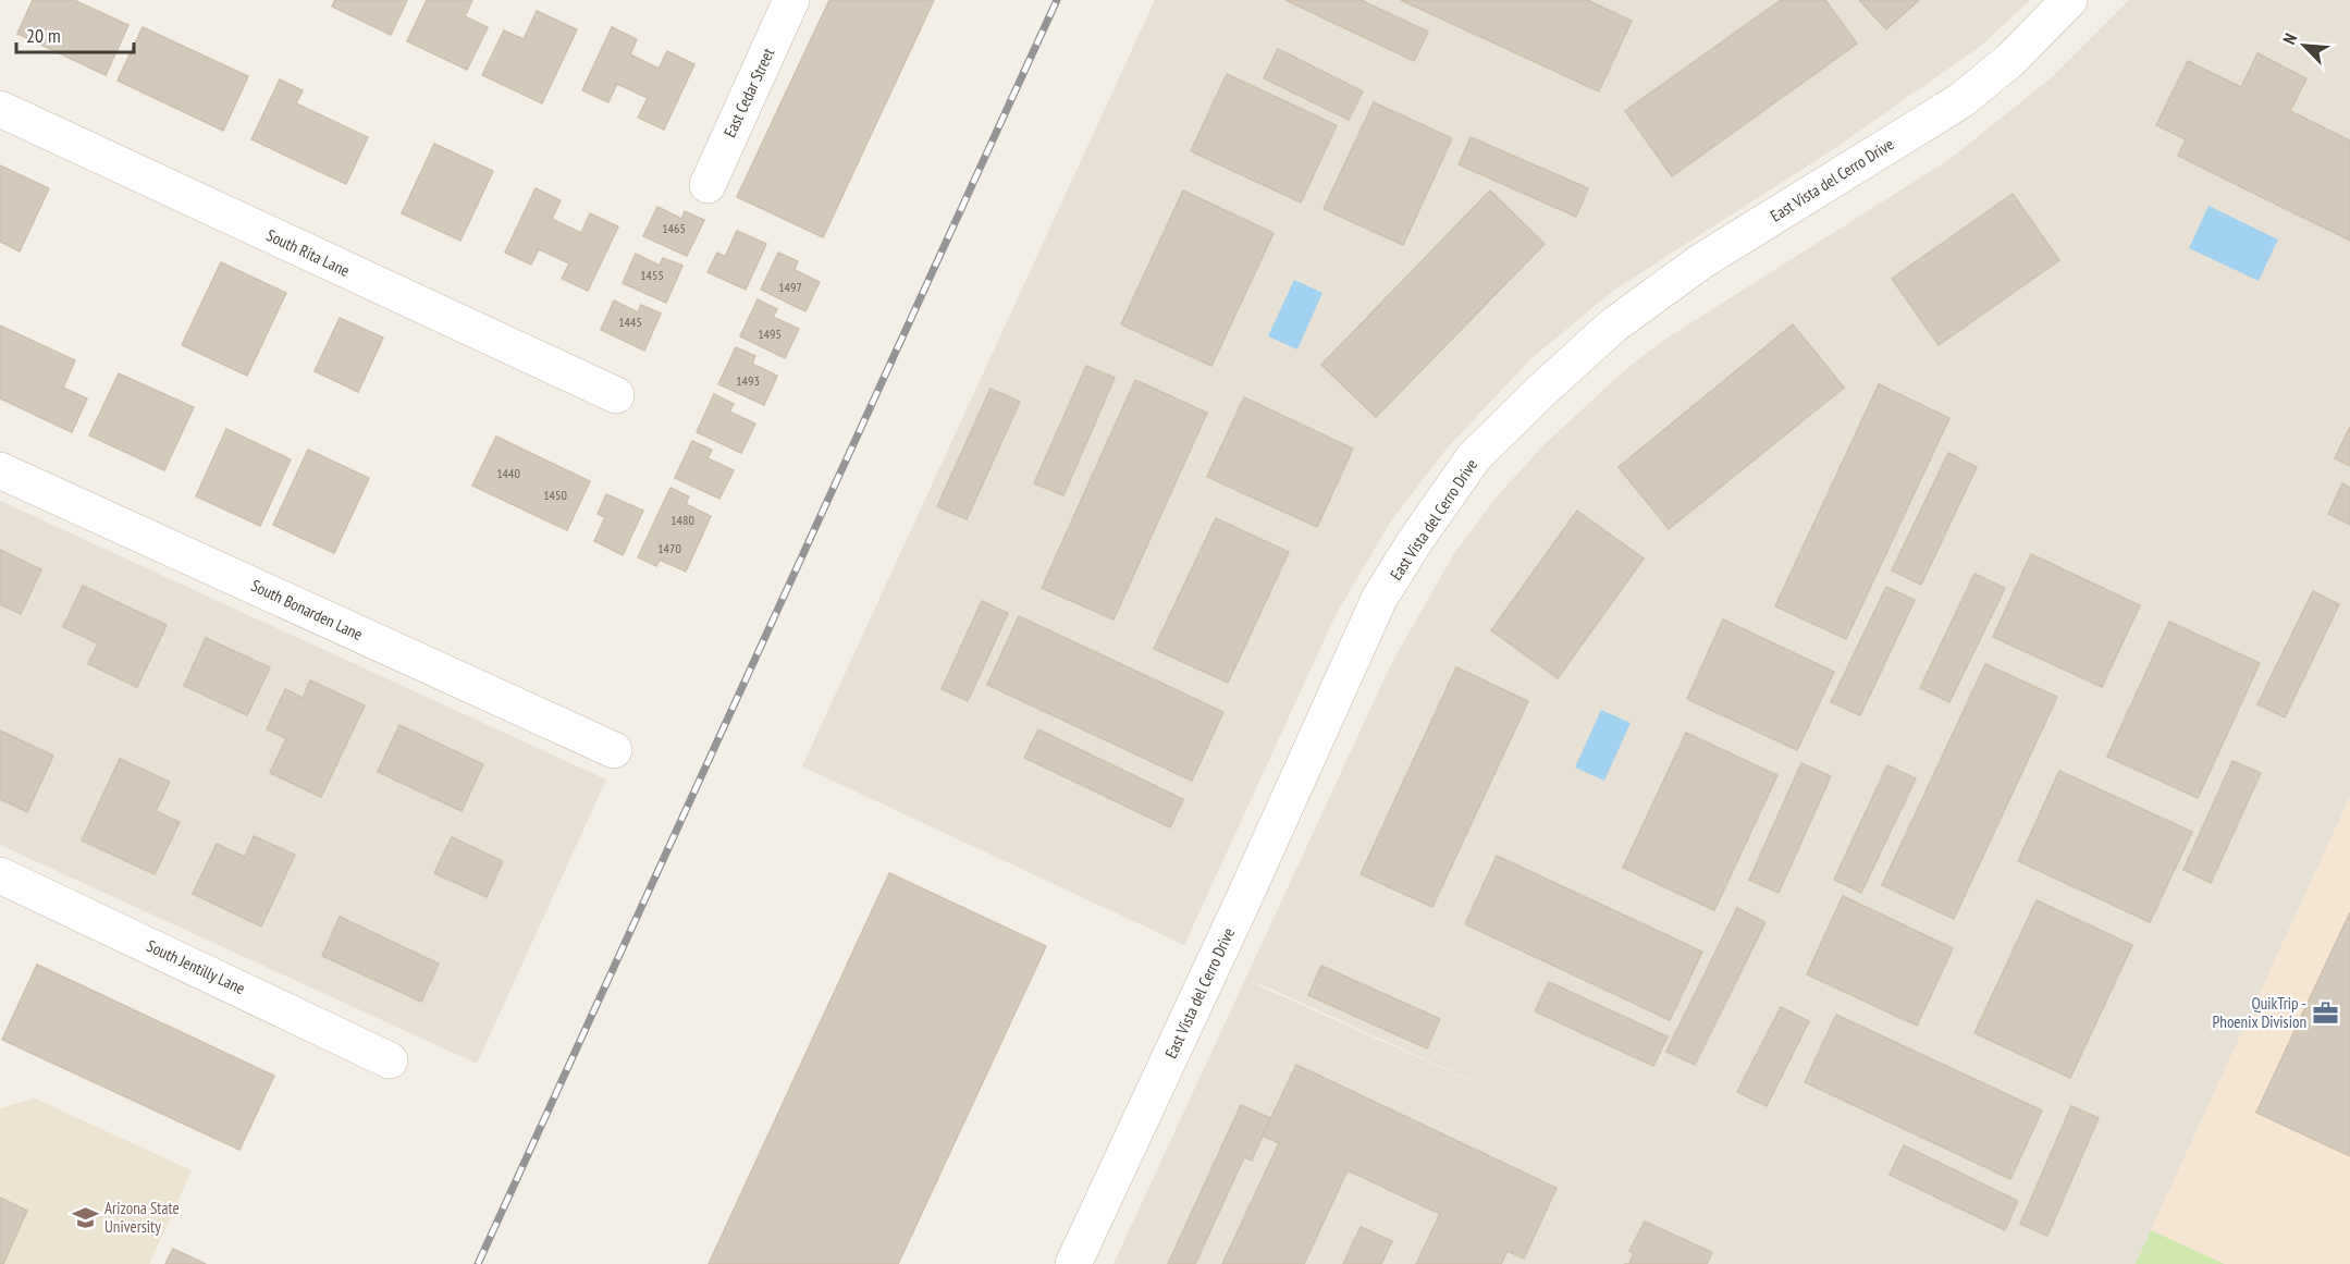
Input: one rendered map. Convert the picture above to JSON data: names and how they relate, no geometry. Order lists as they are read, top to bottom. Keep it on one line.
{"streets":{"street":["East Cedar Street","East Vista del Cerro Drive","South Rita Lane","South Bonarden Lane","South Jentilly Lane"]},"places":{"office":["QuikTrip - Phoenix Division"],"school or university":["Arizona State University"]},"house_numbers":["1465","1455","1497","1445","1495","1493","1440","1450","1480","1470"],"scale_bar":"20 m","north":"top left"}
